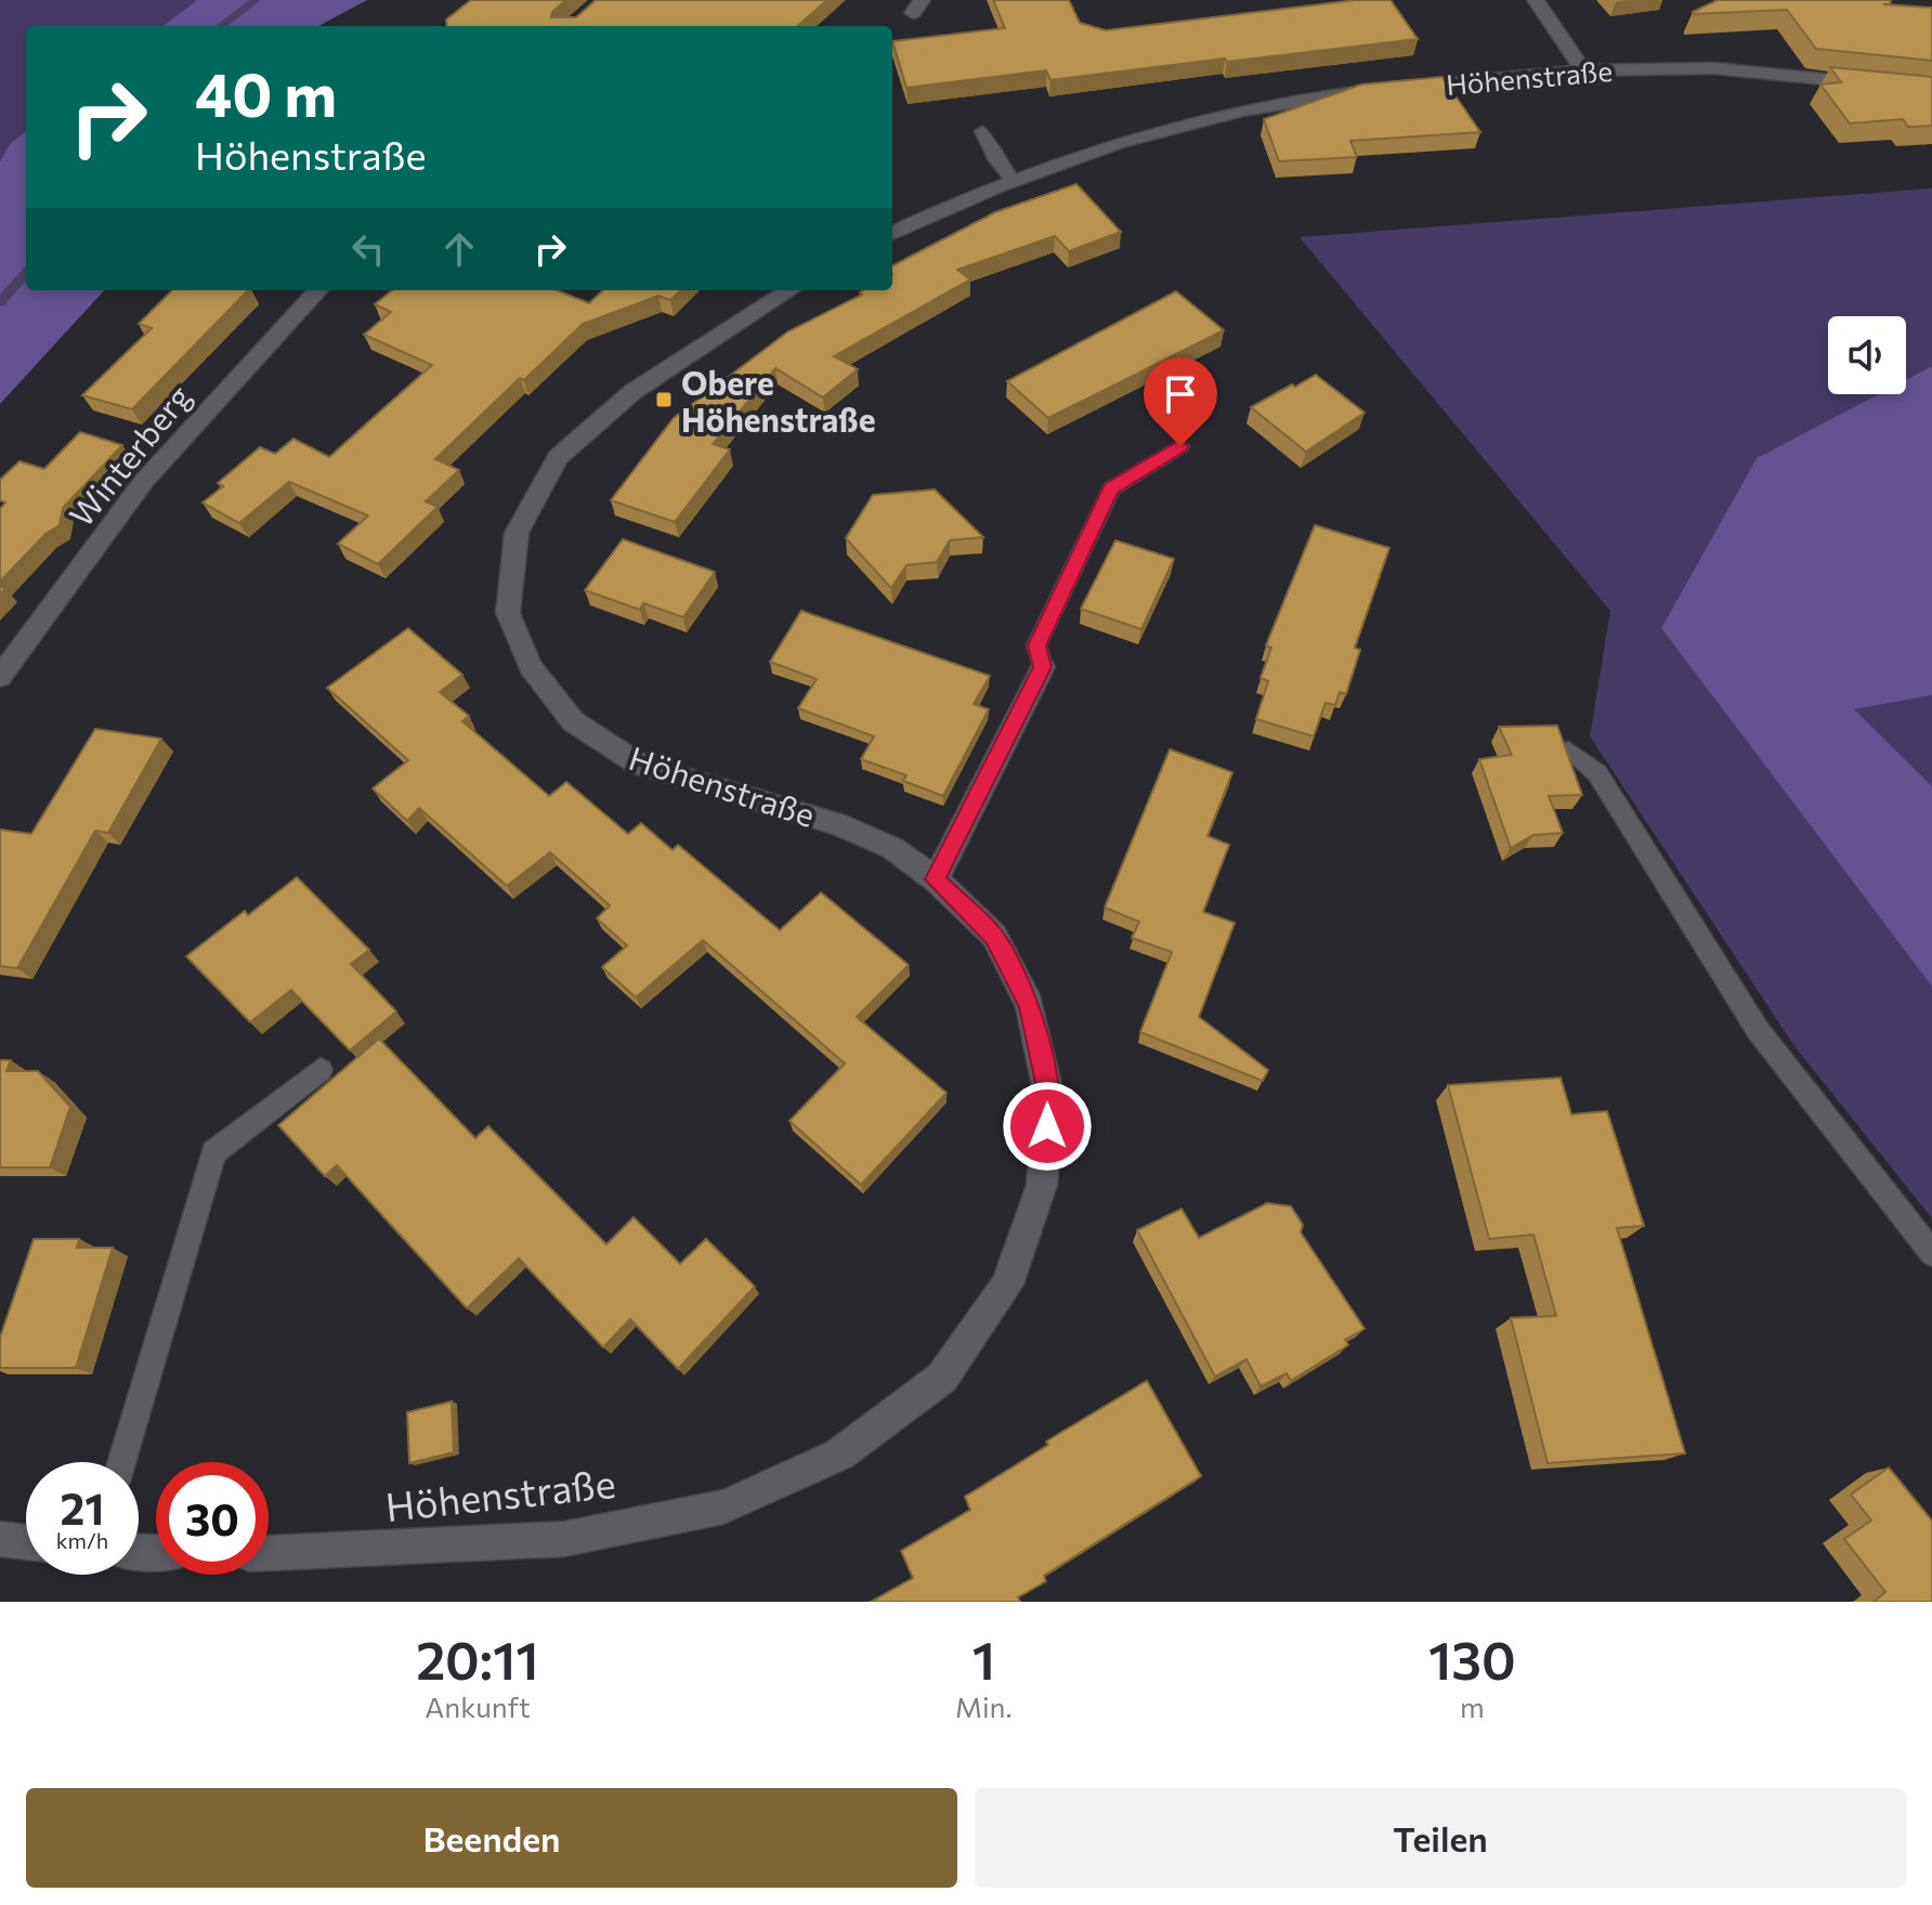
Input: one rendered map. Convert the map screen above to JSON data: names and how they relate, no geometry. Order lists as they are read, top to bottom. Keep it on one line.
{"streets":{"street":["Höhenstraße","Winterberg"]},"places":{"transit":["Obere Höhenstraße"]},"page":{"turn":["40 m","Höhenstraße"],"speed":"21 km/h","limit":"30","eta":["20:11","Ankunft","1","Min.","130","m"],"buttons":["Beenden","Teilen"]}}
